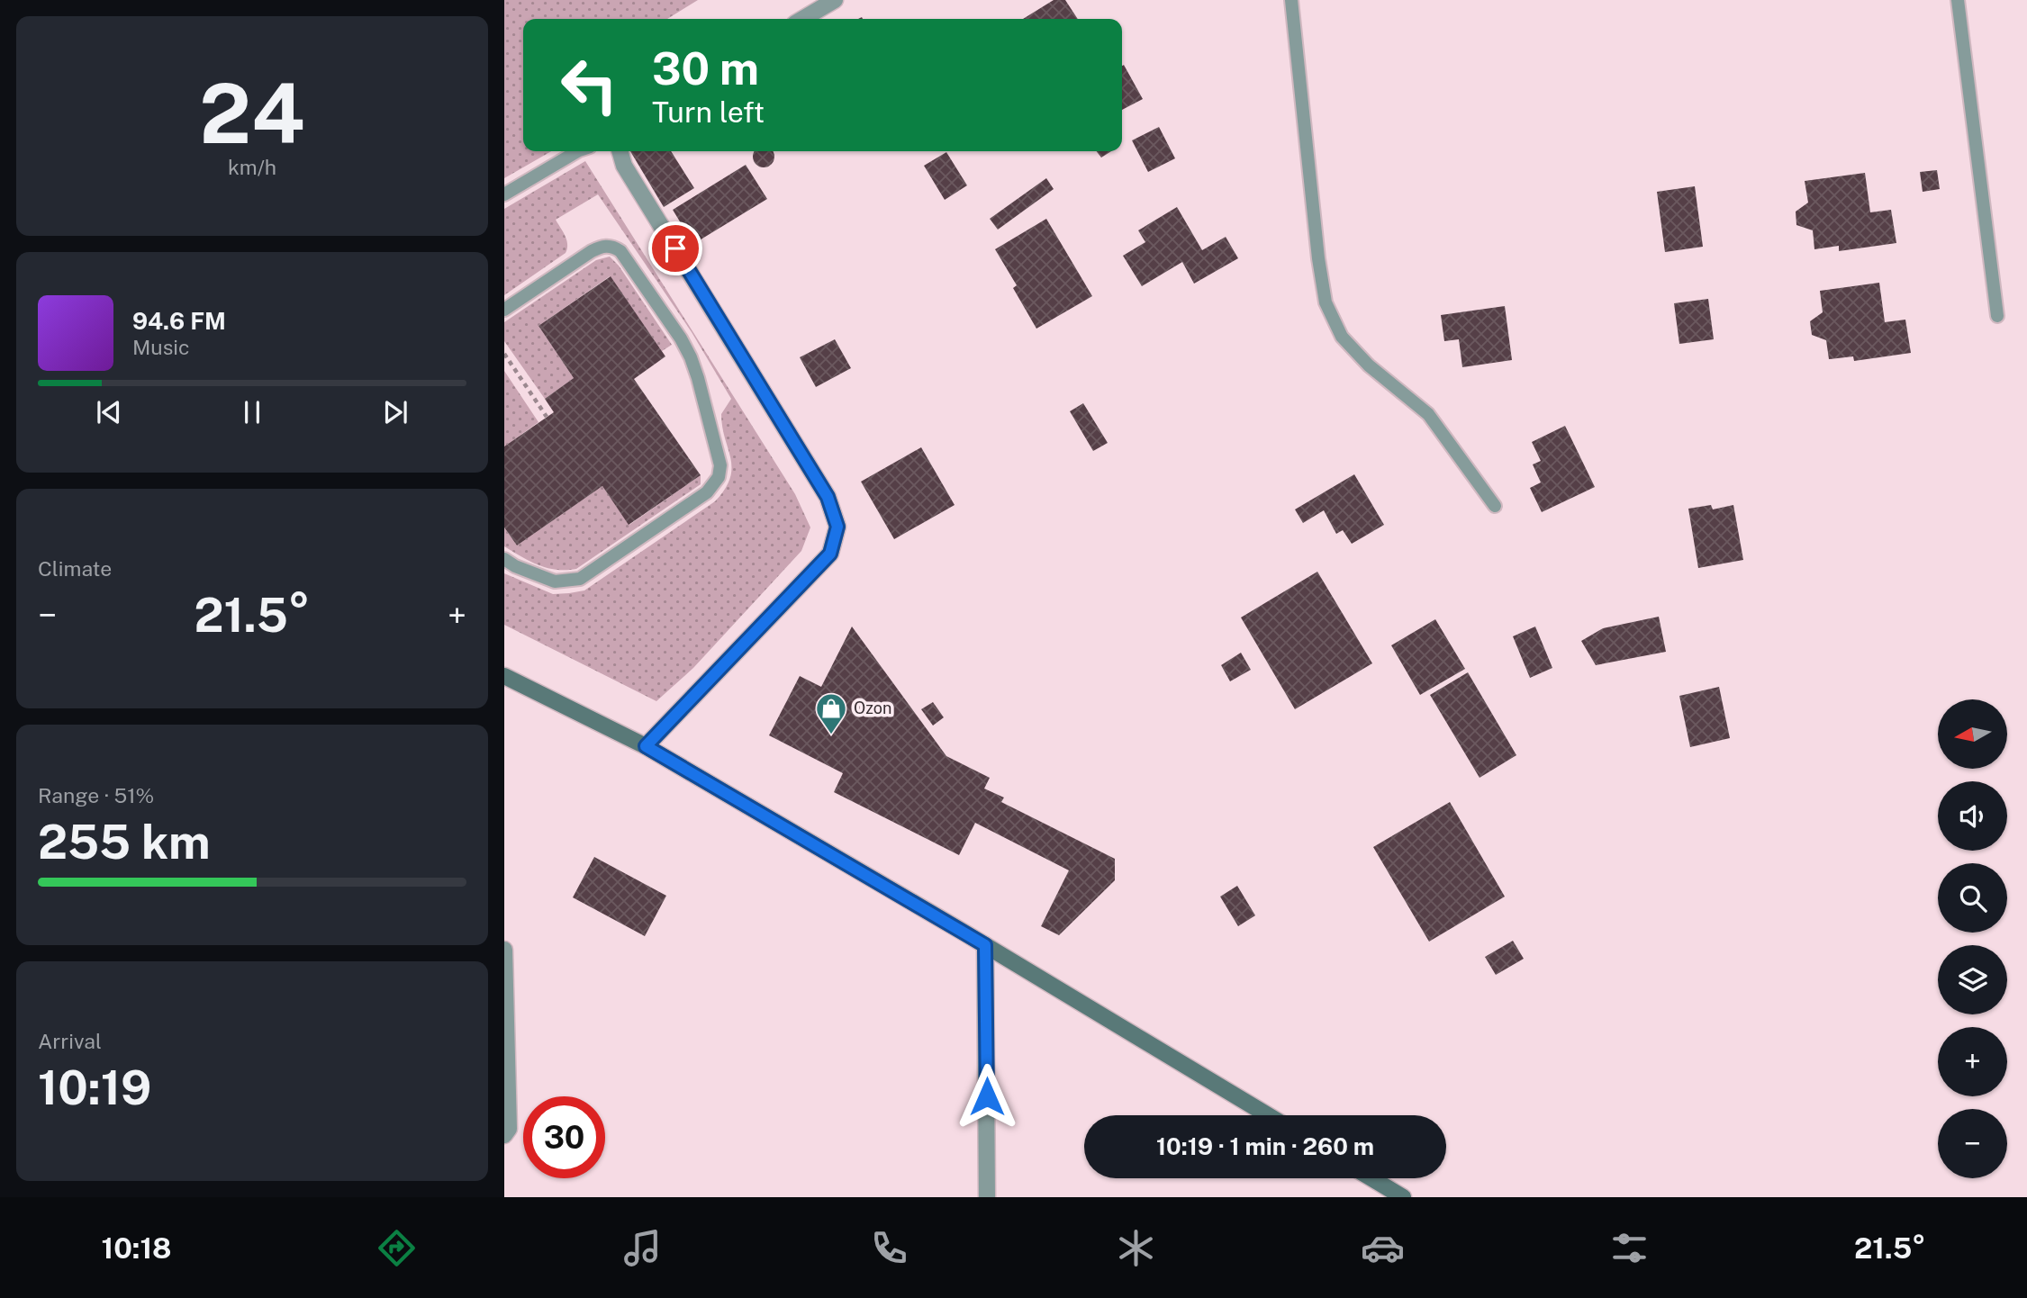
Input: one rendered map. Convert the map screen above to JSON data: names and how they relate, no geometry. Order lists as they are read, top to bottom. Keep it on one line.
{"places":{"shop":["Ozon"]},"north":"left","page":{"tile":[["24","km/h"],"Climate",["Range · 51%","255 km"],["Arrival","10:19"]],"turn":["30 m","Turn left"],"song":["94.6 FM","Music"],"heat":["−","21.5°","+"],"map_buttons":["+","−"],"limit":"30","trip":"10:19 · 1 min · 260 m","tabs":["10:18","21.5°"]}}
